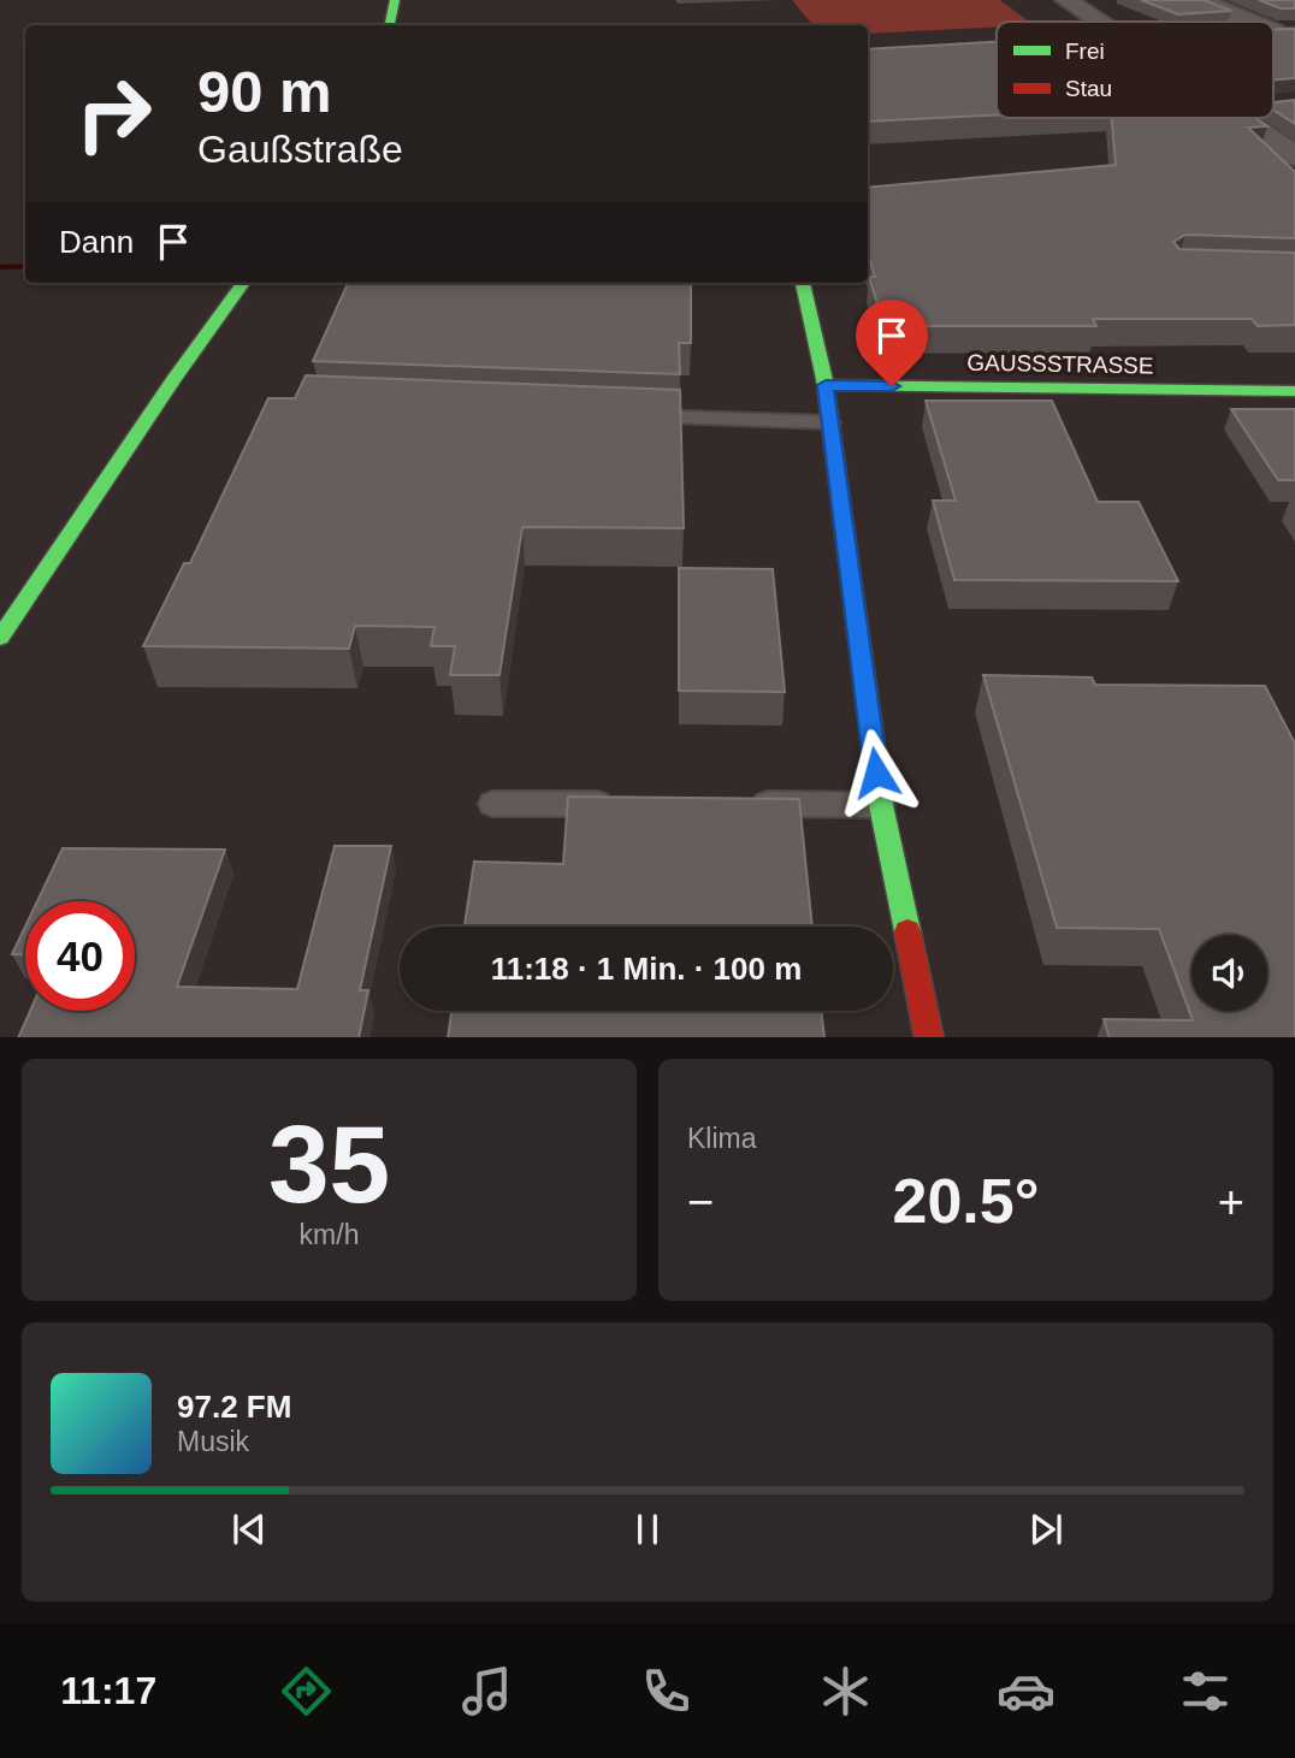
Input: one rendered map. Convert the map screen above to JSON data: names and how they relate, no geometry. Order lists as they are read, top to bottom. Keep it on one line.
{"streets":{"street":["GAUSSSTRASSE"]},"legend":["Frei","Stau"],"page":{"turn":["90 m","Gaußstraße"],"then":"Dann","limit":"40","trip":"11:18 · 1 Min. · 100 m","tile":[["35","km/h"],"Klima"],"heat":["−","20.5°","+"],"song":["97.2 FM","Musik"],"tabs":"11:17"}}
